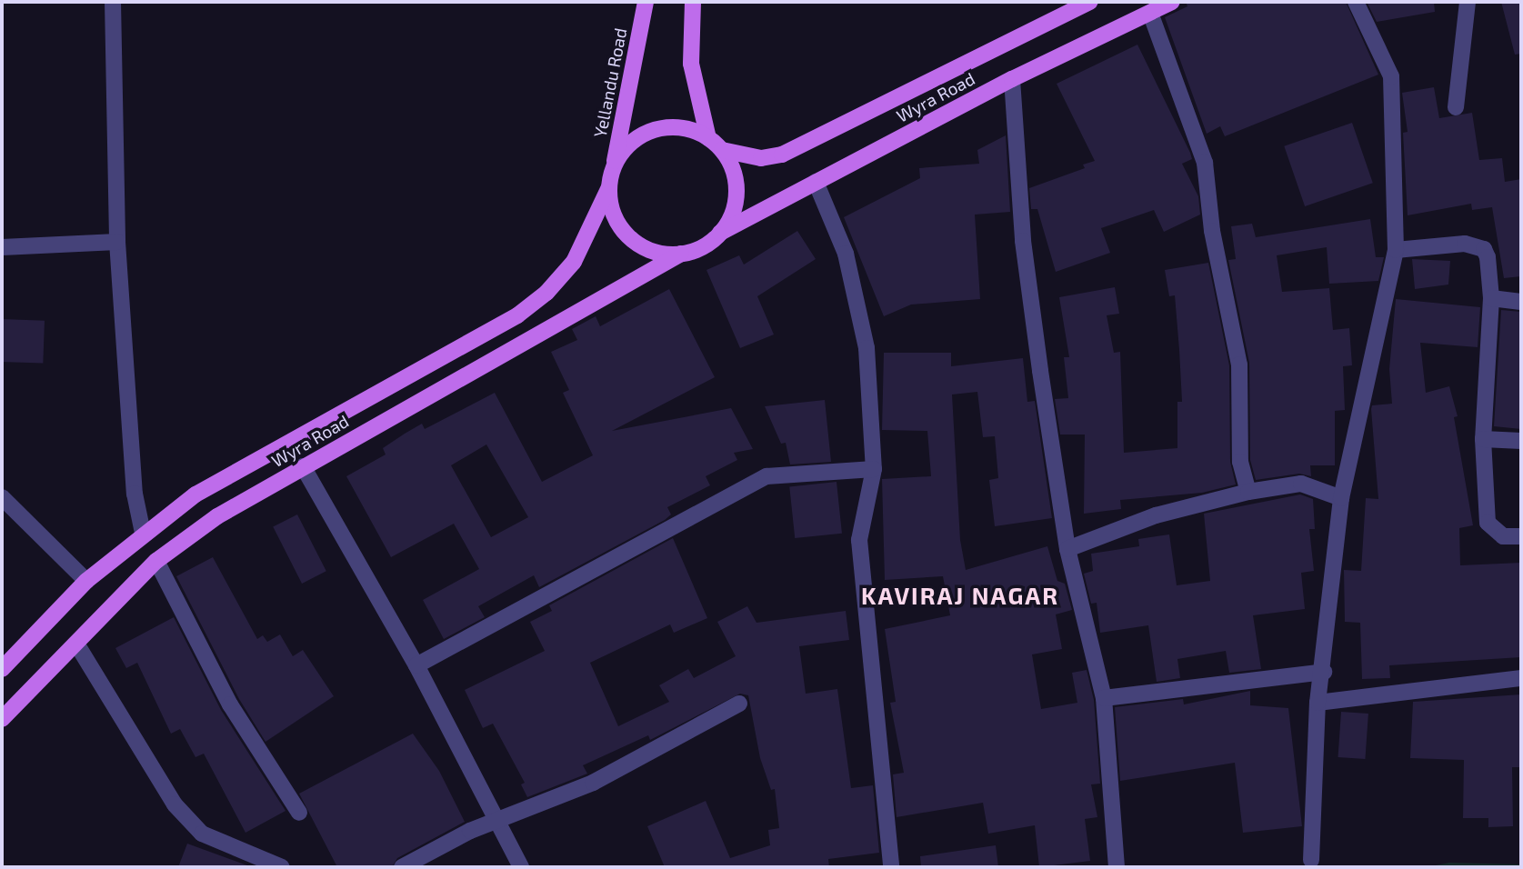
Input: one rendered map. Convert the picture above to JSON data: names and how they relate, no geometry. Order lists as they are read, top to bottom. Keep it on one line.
{"streets":{"main road":["Yellandu Road","Wyra Road"]},"crossings":[["Yellandu Road","Wyra Road"]],"districts":["KAVIRAJ NAGAR"]}
